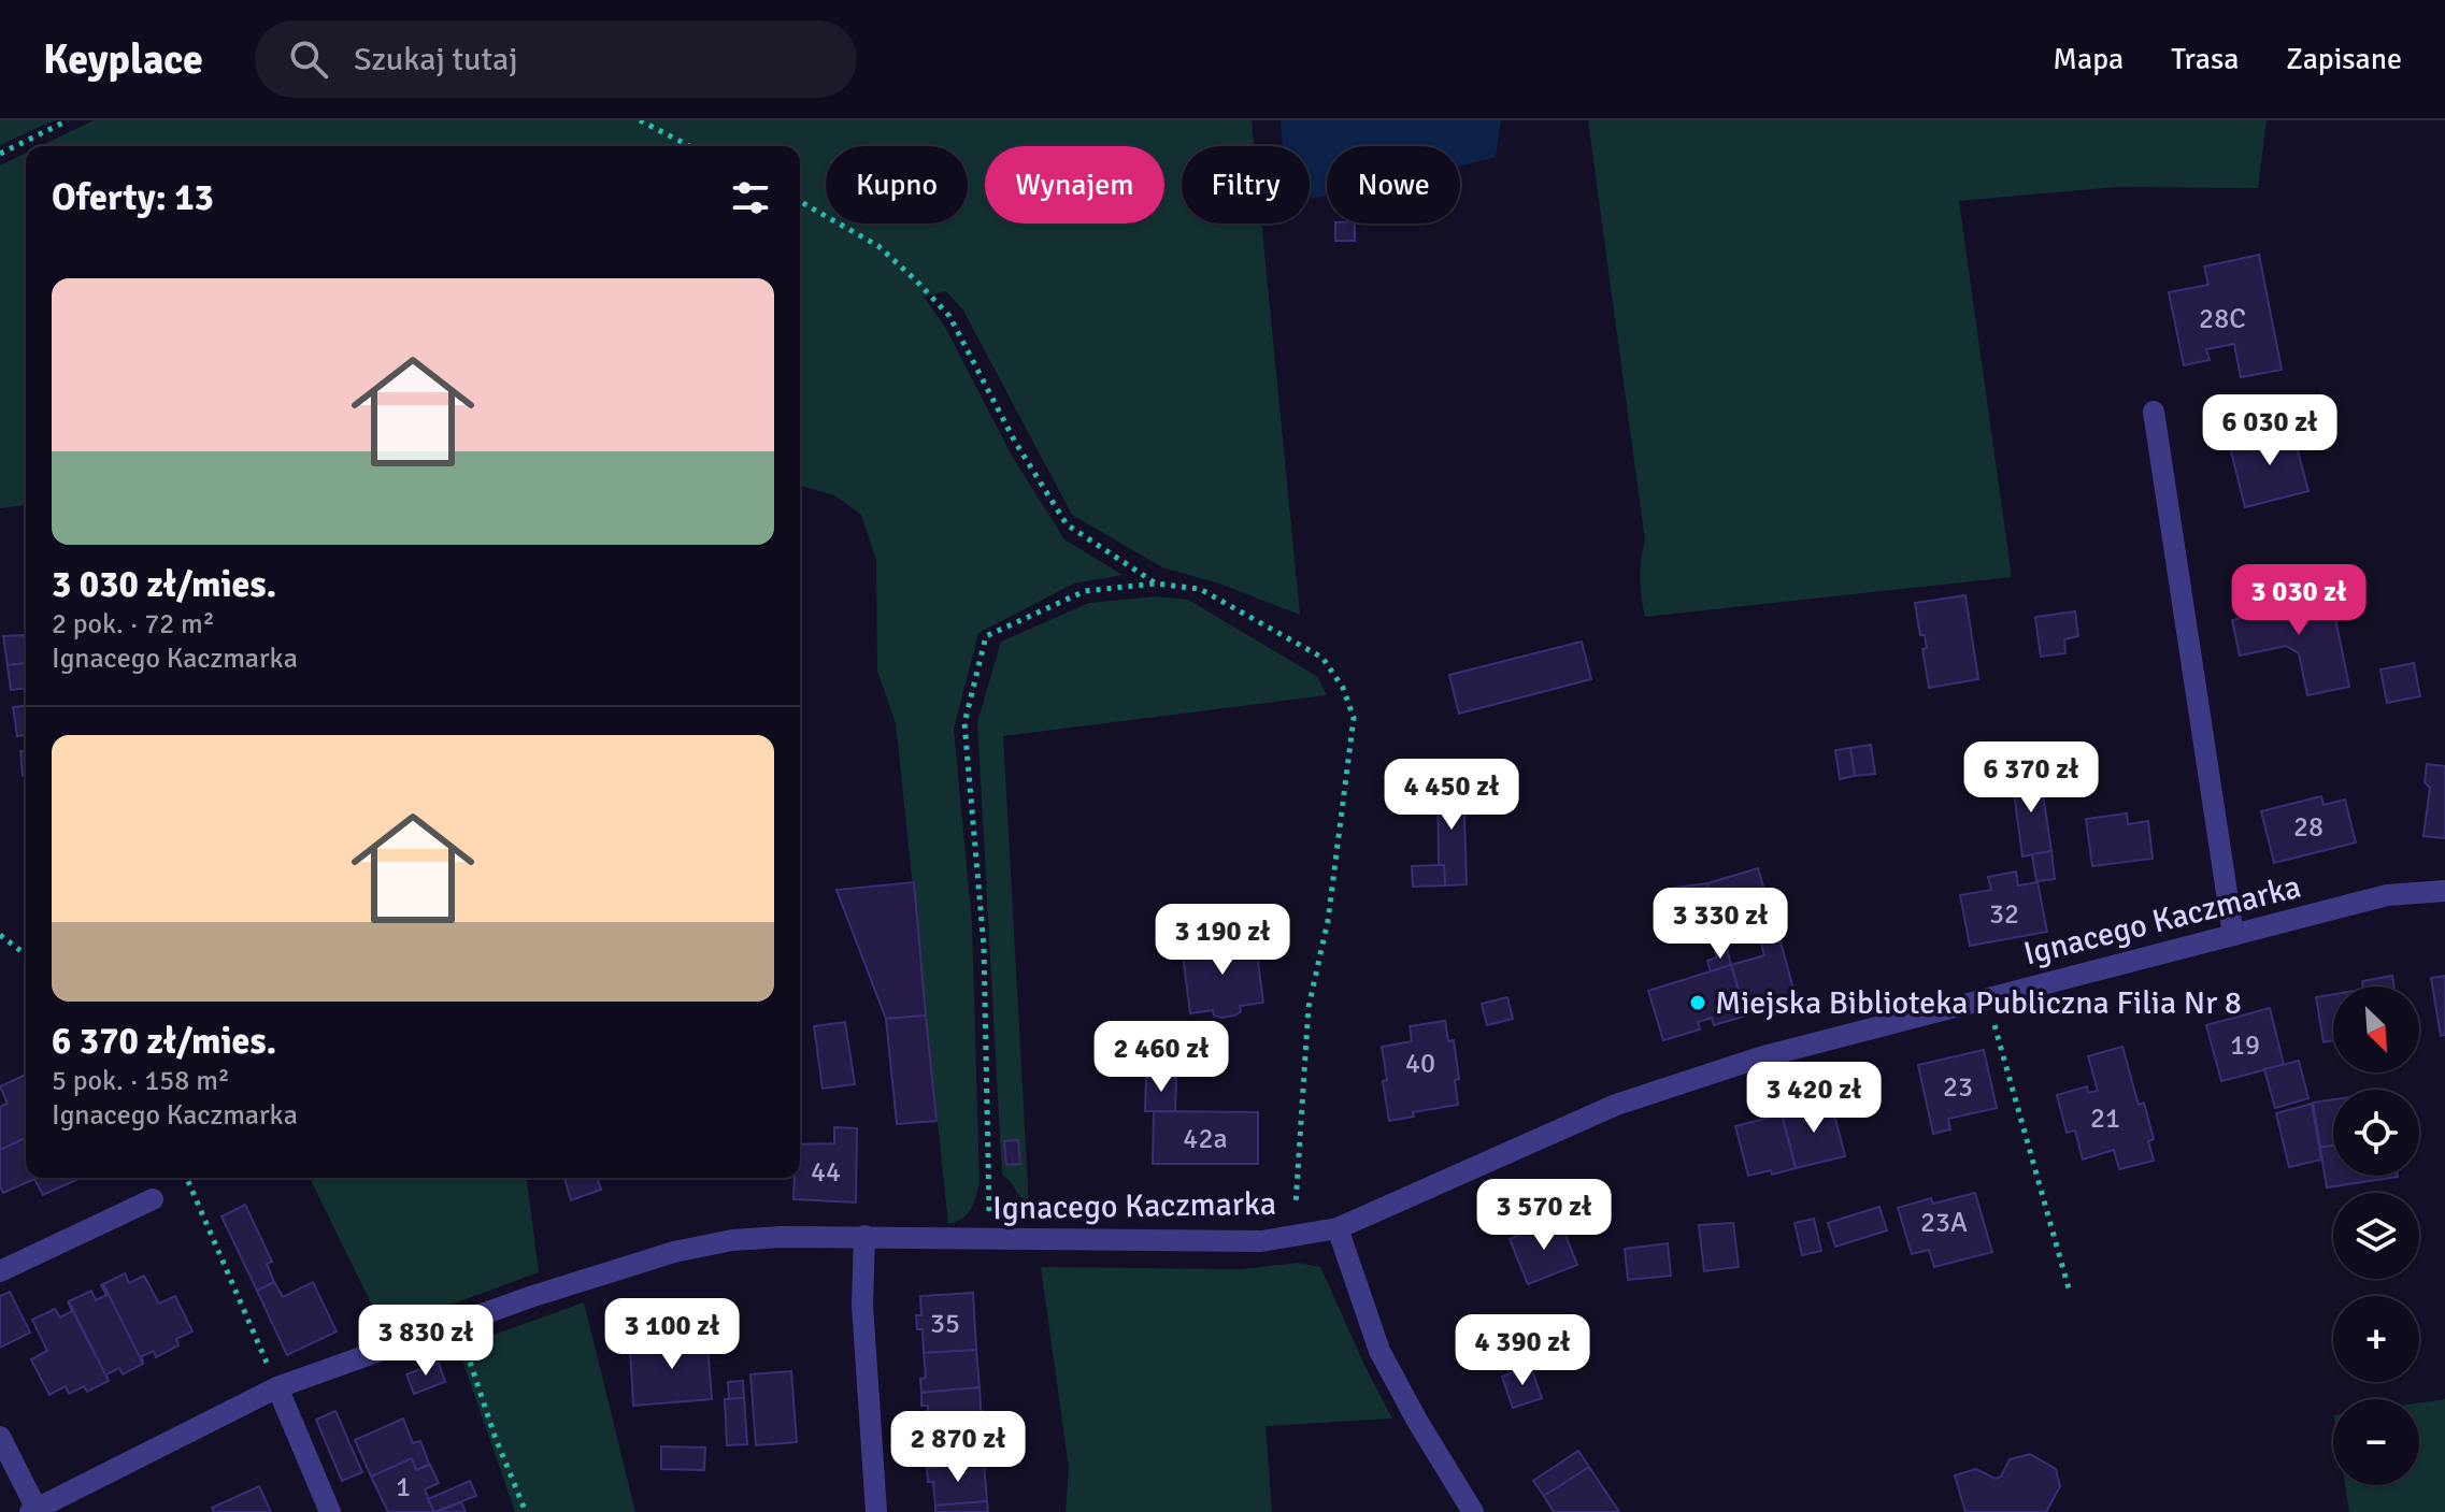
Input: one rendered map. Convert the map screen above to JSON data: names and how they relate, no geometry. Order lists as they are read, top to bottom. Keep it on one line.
{"streets":{"street":["Ignacego Kaczmarka"]},"places":["Miejska Biblioteka Publiczna Filia Nr 8"],"house_numbers":["28C","28","32","19","40","23","21","42a","44","23A","35","1"],"north":"bottom right","page":{"header":"Keyplace","search":"Szukaj tutaj","nav":["Mapa","Trasa","Zapisane"],"chip":["Kupno","Wynajem","Filtry","Nowe"],"heading":"Oferty: 13","list":[{"name":"3 030 zł/mies.","note":"2 pok. · 72 m² · Ignacego Kaczmarka"},{"name":"6 370 zł/mies.","note":"5 pok. · 158 m² · Ignacego Kaczmarka"}],"price":["6 030 zł","3 030 zł","6 370 zł","4 450 zł","3 330 zł","3 190 zł","2 460 zł","3 420 zł","3 570 zł","3 100 zł","3 830 zł","4 390 zł","2 870 zł"],"map_buttons":["+","−"]}}
